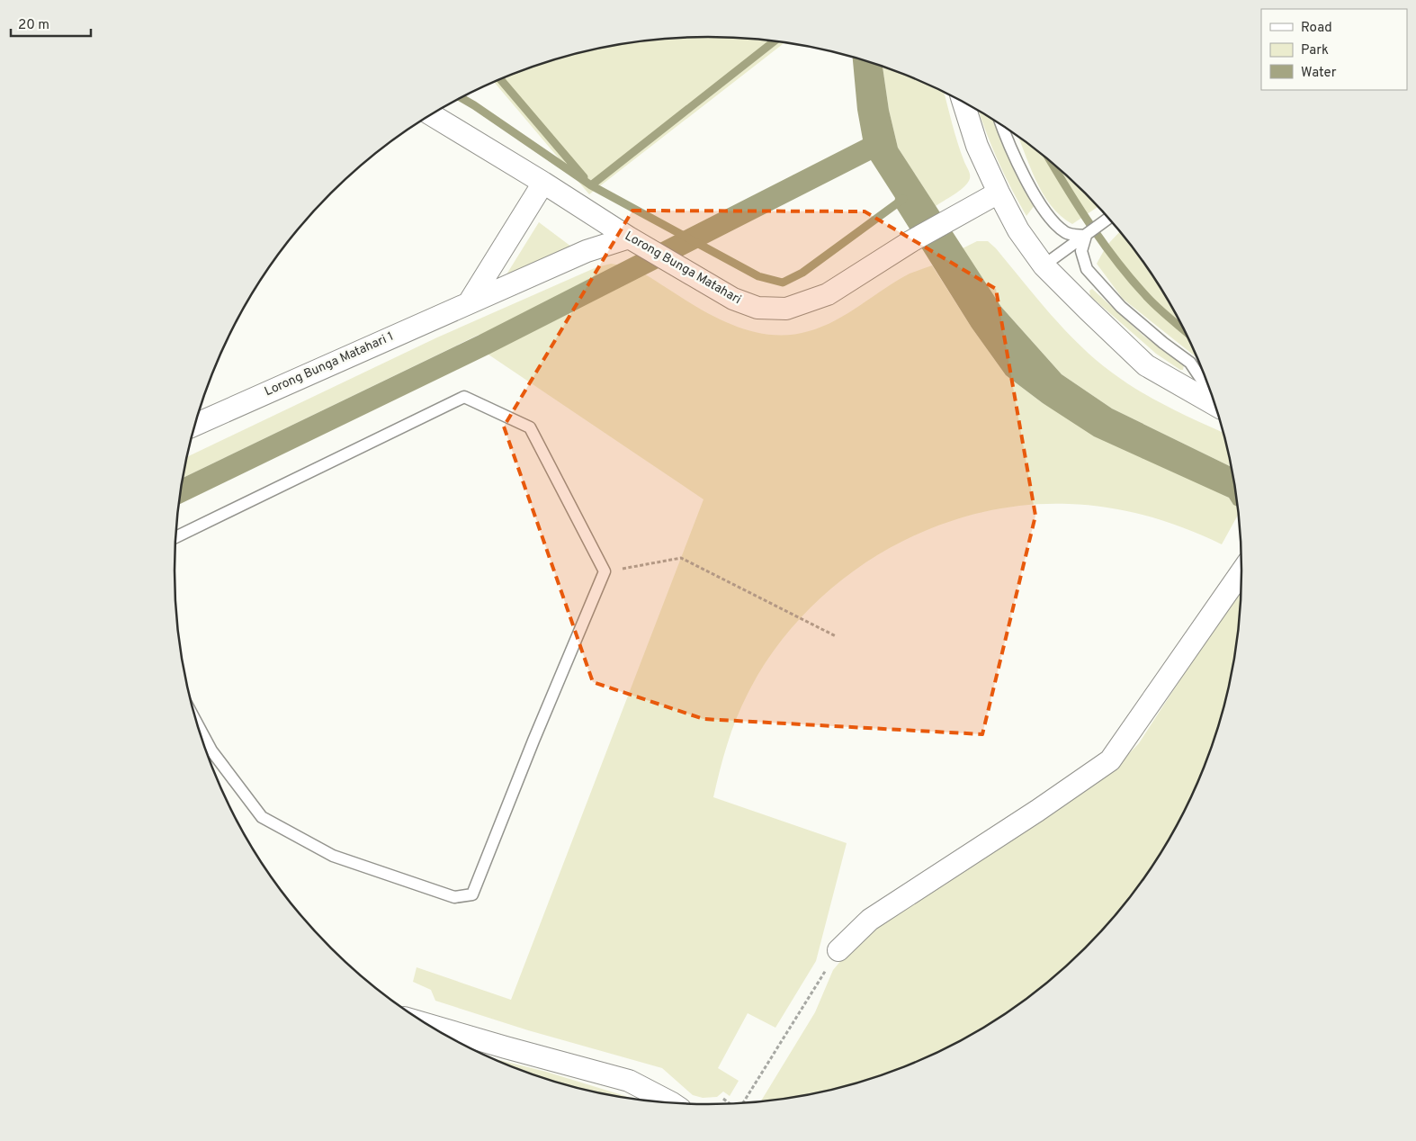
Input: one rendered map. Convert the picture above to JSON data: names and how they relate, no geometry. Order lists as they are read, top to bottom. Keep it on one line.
{"streets":{"street":["Lorong Bunga Matahari","Lorong Bunga Matahari 1"]},"crossings":[["Lorong Bunga Matahari","Lorong Bunga Matahari 1"]],"legend":["Road","Park","Water"],"scale_bar":"20 m"}
